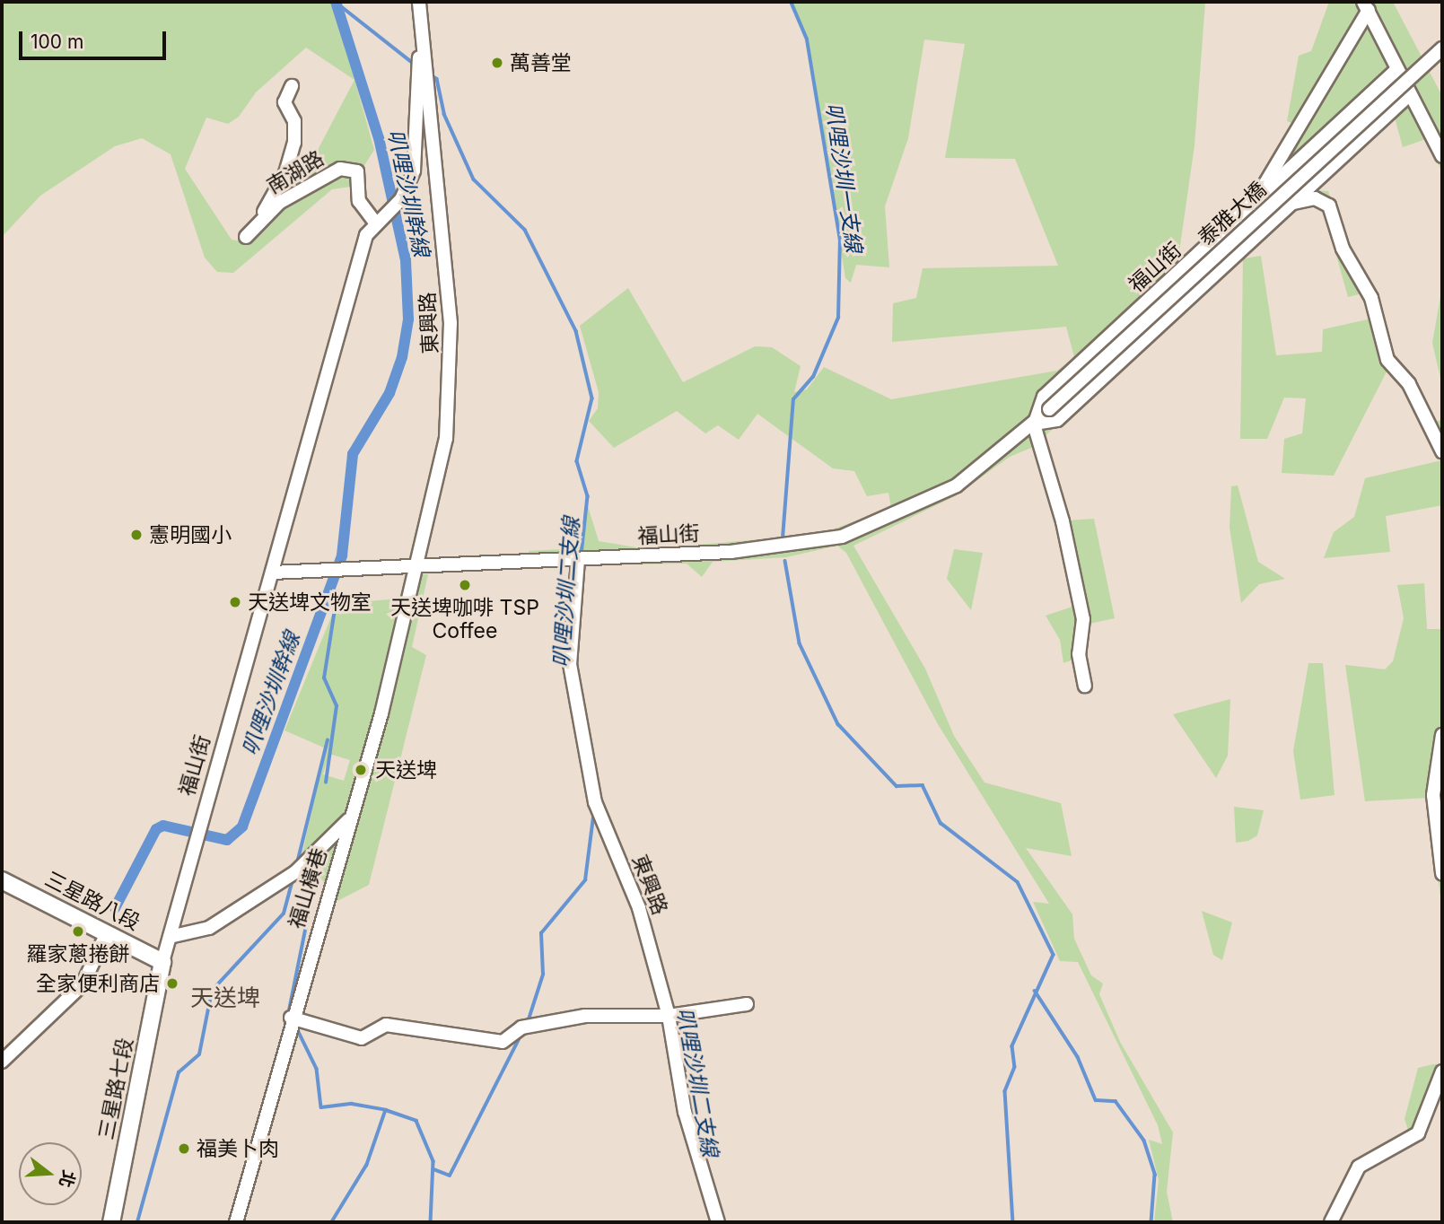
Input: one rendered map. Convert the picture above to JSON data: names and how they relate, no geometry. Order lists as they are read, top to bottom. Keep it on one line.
{"streets":{"main road":["三星路八段","三星路七段"],"street":["南湖路","泰雅大橋","福山街","東興路","福山橫巷"]},"crossings":[["南湖路","福山街"],["泰雅大橋","福山街"],["福山街","東興路"],["福山街","福山橫巷"],["福山街","三星路八段"],["福山街","三星路七段"],["東興路","福山橫巷"],["三星路八段","三星路七段"]],"districts":["天送埤"],"water":["叭哩沙圳一支線","叭哩沙圳幹線","叭哩沙圳二支線"],"places":["萬善堂","憲明國小","天送埤咖啡 TSP Coffee","天送埤文物室","天送埤","羅家蔥捲餅","全家便利商店","福美卜肉"],"scale_bar":"100 m","north":"right"}
